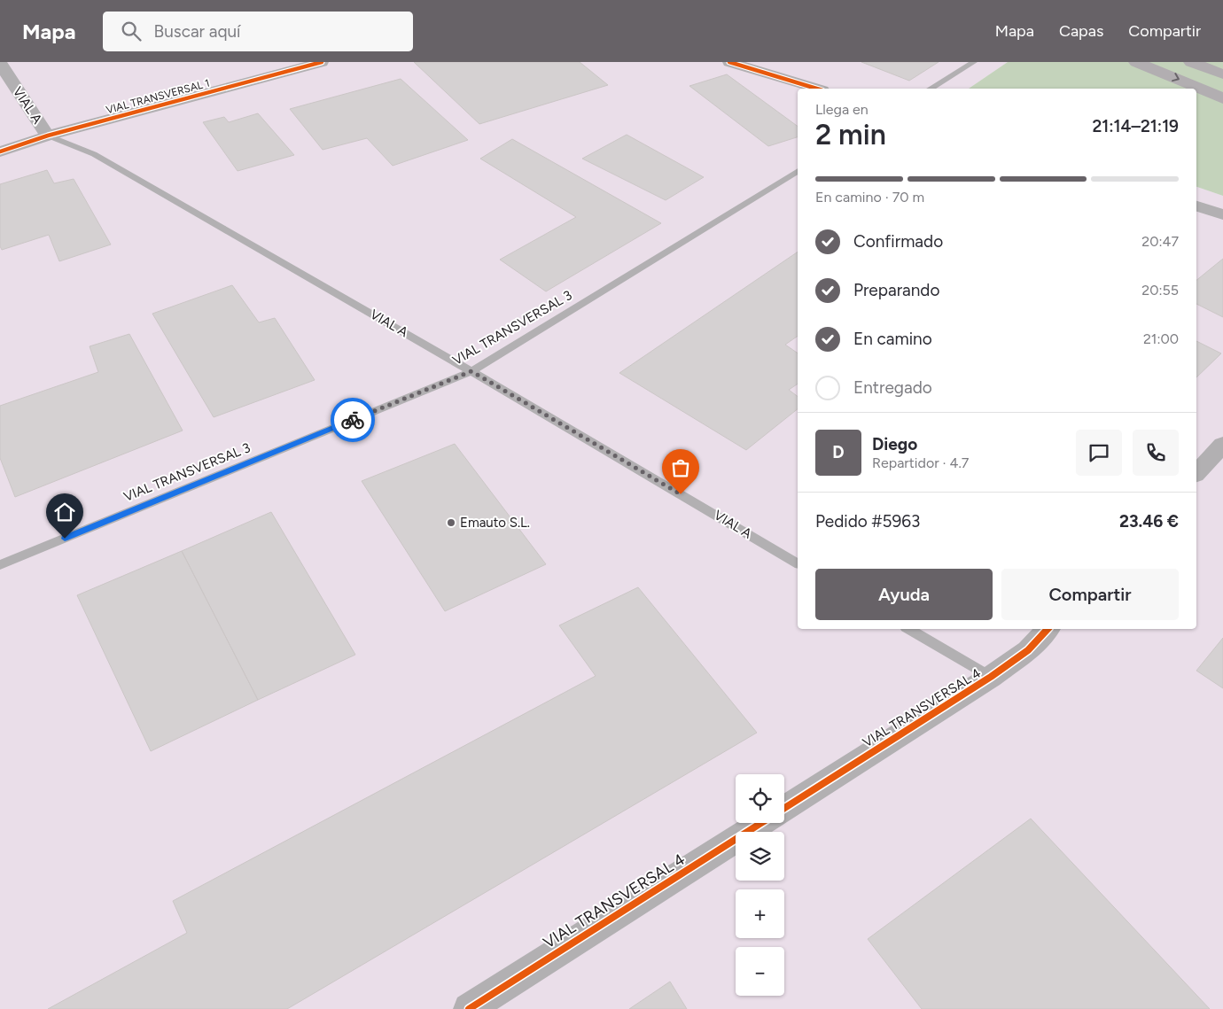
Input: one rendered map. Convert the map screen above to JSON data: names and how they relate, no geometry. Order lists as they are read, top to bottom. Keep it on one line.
{"streets":{"street":["VIAL TRANSVERSAL 1","VIAL A","VIAL TRANSVERSAL 4"],"lane":["VIAL TRANSVERSAL 3"]},"crossings":[["VIAL TRANSVERSAL 1","VIAL A"],["VIAL A","VIAL TRANSVERSAL 3"]],"places":["Emauto S.L."],"page":{"header":"Mapa","search":"Buscar aquí","nav":["Mapa","Capas","Compartir"],"heading":["2 min","Llega en","21:14–21:19"],"panel":["Diego","Repartidor · 4.7","Pedido #5963","23.46 €"],"bar":"En camino · 70 m","list":[["Confirmado","20:47"],["Preparando","20:55"],["En camino","21:00"],"Entregado"],"round":"D","buttons":["Ayuda","Compartir"],"map_buttons":["+","−"]}}
